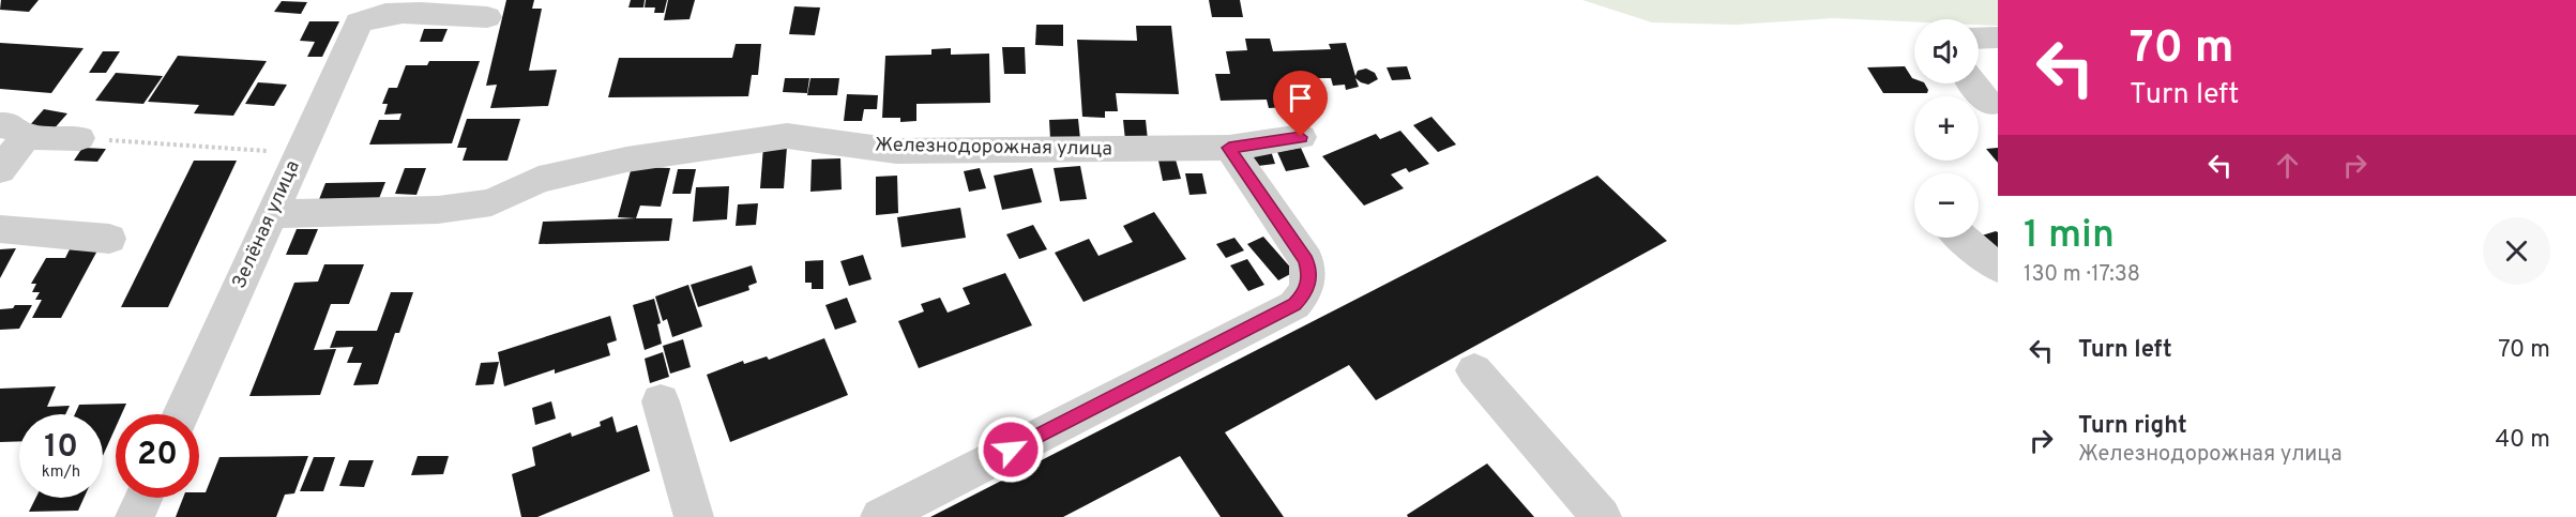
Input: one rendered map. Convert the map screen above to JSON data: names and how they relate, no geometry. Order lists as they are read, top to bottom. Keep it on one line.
{"streets":{"street":["Железнодорожная улица","Зелёная улица"]},"crossings":[["Железнодорожная улица","Зелёная улица"]],"page":{"turn":["70 m","Turn left"],"map_buttons":["+","−"],"heading":["1 min","130 m · 17:38"],"list":[{"name":"Turn left","value":"70 m"},{"name":"Turn right","note":"Железнодорожная улица","value":"40 m"}],"speed":"10 km/h","limit":"20"}}
